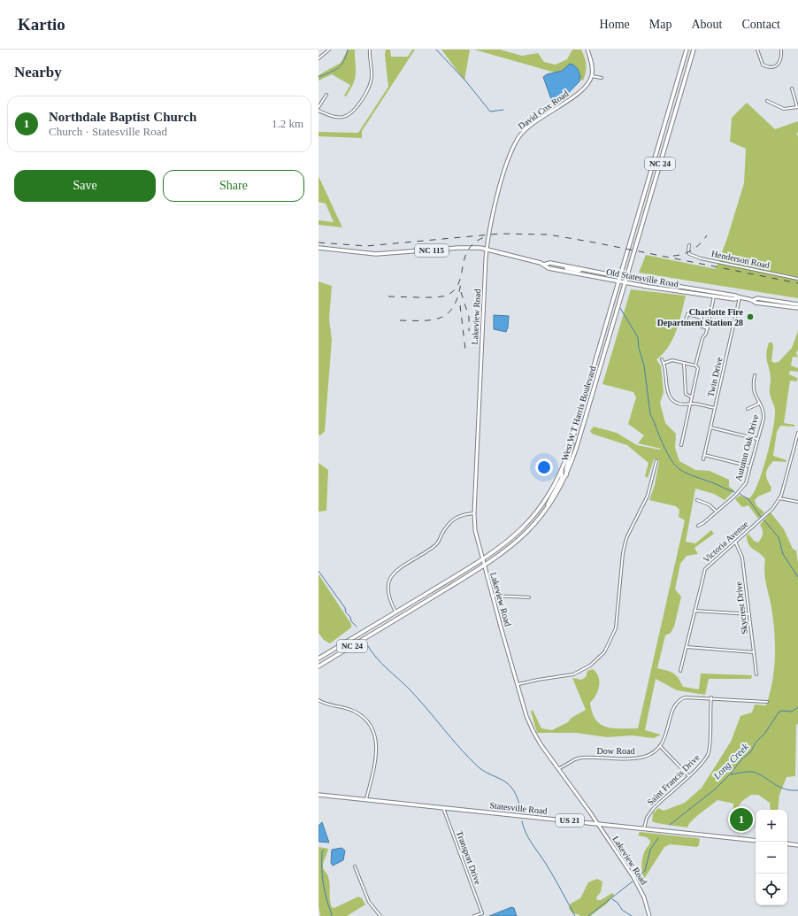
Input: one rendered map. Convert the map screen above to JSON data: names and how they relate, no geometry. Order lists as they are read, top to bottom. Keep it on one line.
{"streets":{"main road":["David Cox Road","NC 24","NC 115","Old Statesville Road","Lakeview Road","West W T Harris Boulevard","Statesville Road","US 21"],"street":["Henderson Road","Twin Drive","Autumn Oak Drive","Victoria Avenue","Skycrest Drive","Dow Road","Saint Francis Drive","Transport Drive"]},"crossings":[["David Cox Road","Old Statesville Road"],["David Cox Road","Lakeview Road"],["Old Statesville Road","Lakeview Road"],["Old Statesville Road","Twin Drive"],["Old Statesville Road","West W T Harris Boulevard"],["Lakeview Road","West W T Harris Boulevard"],["Lakeview Road","Dow Road"],["Lakeview Road","Statesville Road"],["Victoria Avenue","Skycrest Drive"],["Saint Francis Drive","Statesville Road"],["Statesville Road","Transport Drive"]],"water":["Long Creek"],"places":["Charlotte Fire Department Station 28"],"page":{"header":"Kartio","nav":["Home","Map","About","Contact"],"heading":"Nearby","list":[{"mark":"1","name":"Northdale Baptist Church","note":"Church · Statesville Road","value":"1.2 km"}],"buttons":["Save","Share"],"pins":"1","map_buttons":["+","−"]}}
